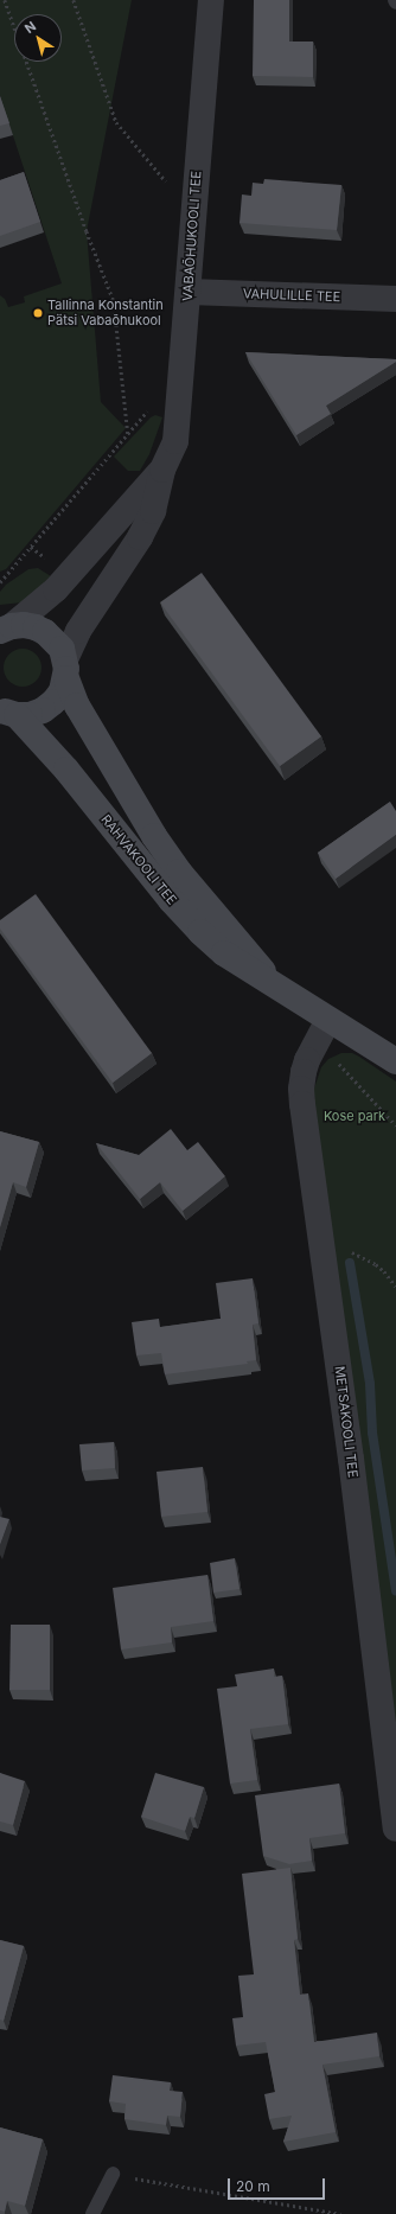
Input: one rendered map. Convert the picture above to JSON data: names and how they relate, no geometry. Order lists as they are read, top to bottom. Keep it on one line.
{"streets":{"street":["VABAÕHUKOOLI TEE","VAHULILLE TEE","RAHVAKOOLI TEE","METSAKOOLI TEE"]},"crossings":[["VABAÕHUKOOLI TEE","VAHULILLE TEE"],["VABAÕHUKOOLI TEE","RAHVAKOOLI TEE"],["RAHVAKOOLI TEE","METSAKOOLI TEE"]],"parks":["Kose park"],"places":["Tallinna Konstantin Pätsi Vabaõhukool"],"scale_bar":"20 m","north":"top left"}
